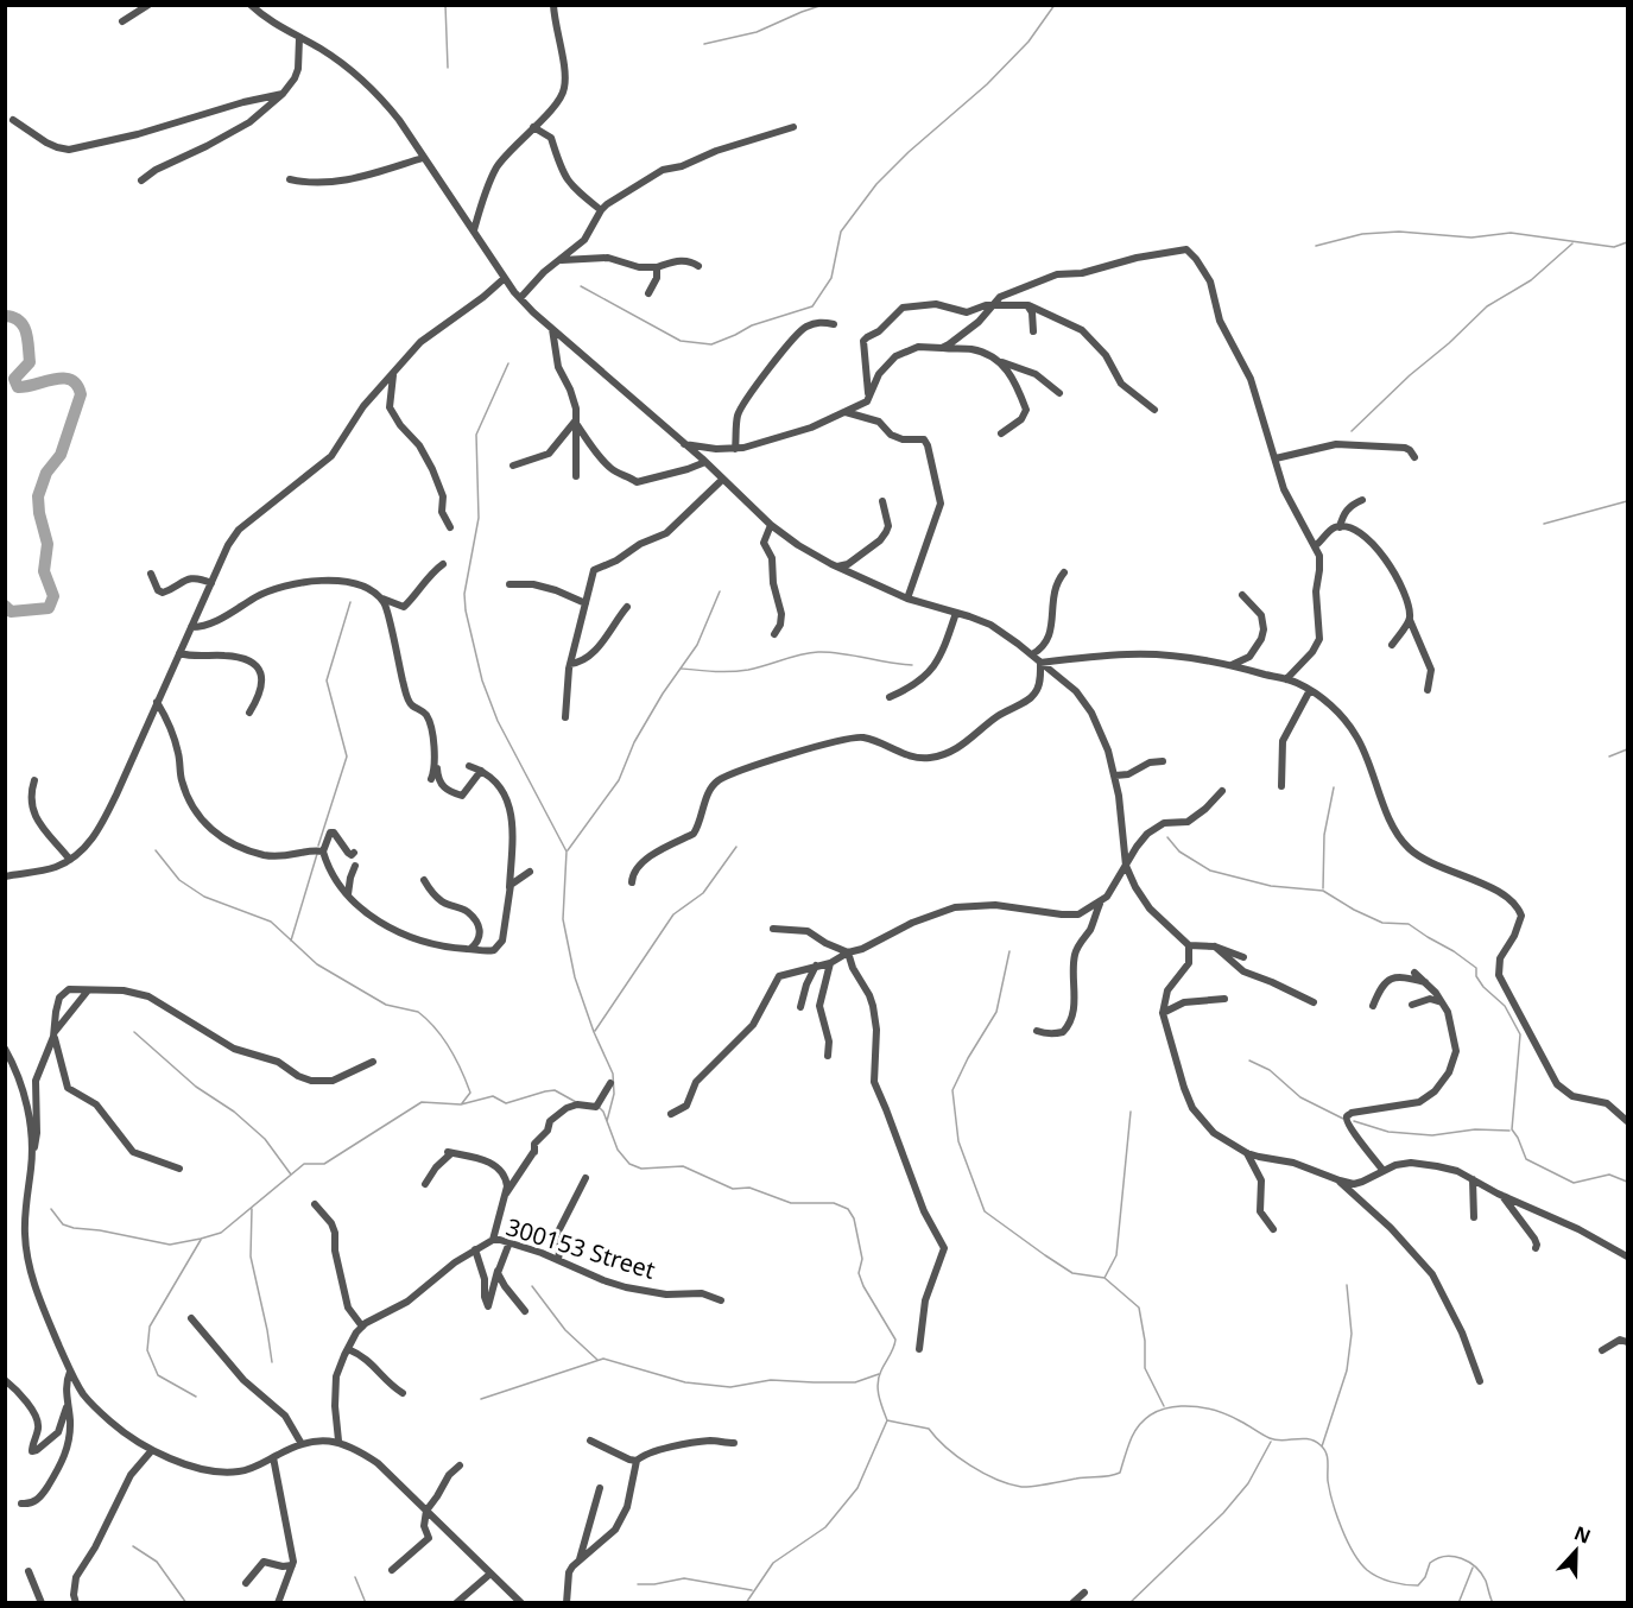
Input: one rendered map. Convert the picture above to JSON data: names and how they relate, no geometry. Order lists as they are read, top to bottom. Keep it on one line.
{"streets":{"street":["300153 Street"]},"north":"top"}
